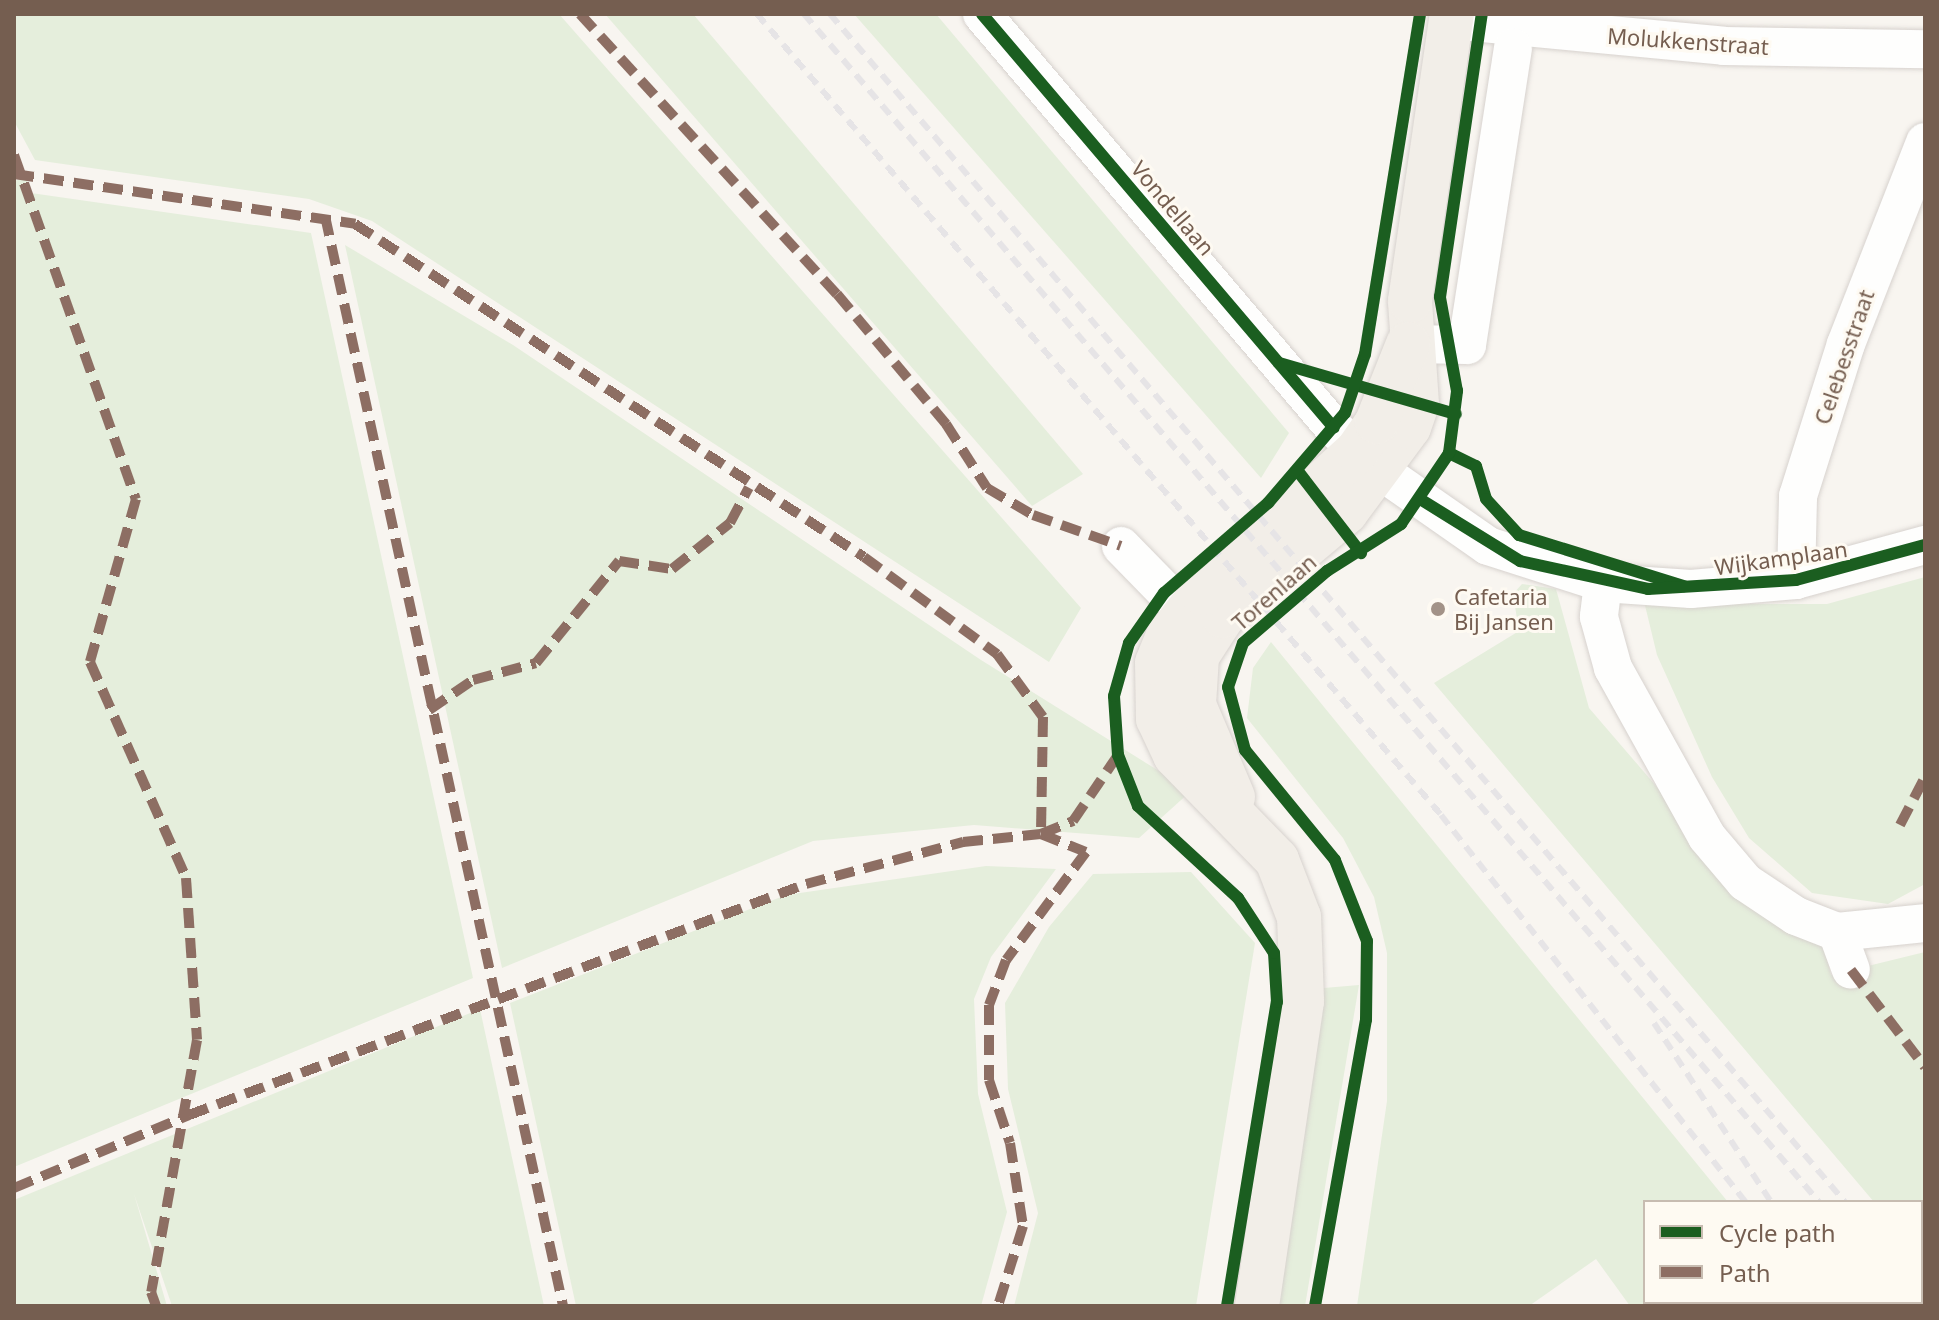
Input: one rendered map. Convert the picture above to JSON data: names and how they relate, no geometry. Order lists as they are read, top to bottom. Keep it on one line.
{"streets":{"main road":["Torenlaan"],"street":["Molukkenstraat","Vondellaan","Celebesstraat","Wijkamplaan"]},"crossings":[["Molukkenstraat","Torenlaan"],["Vondellaan","Wijkamplaan"],["Vondellaan","Torenlaan"],["Celebesstraat","Wijkamplaan"],["Wijkamplaan","Torenlaan"]],"places":["Cafetaria Bij Jansen"],"legend":["Cycle path","Path"]}
